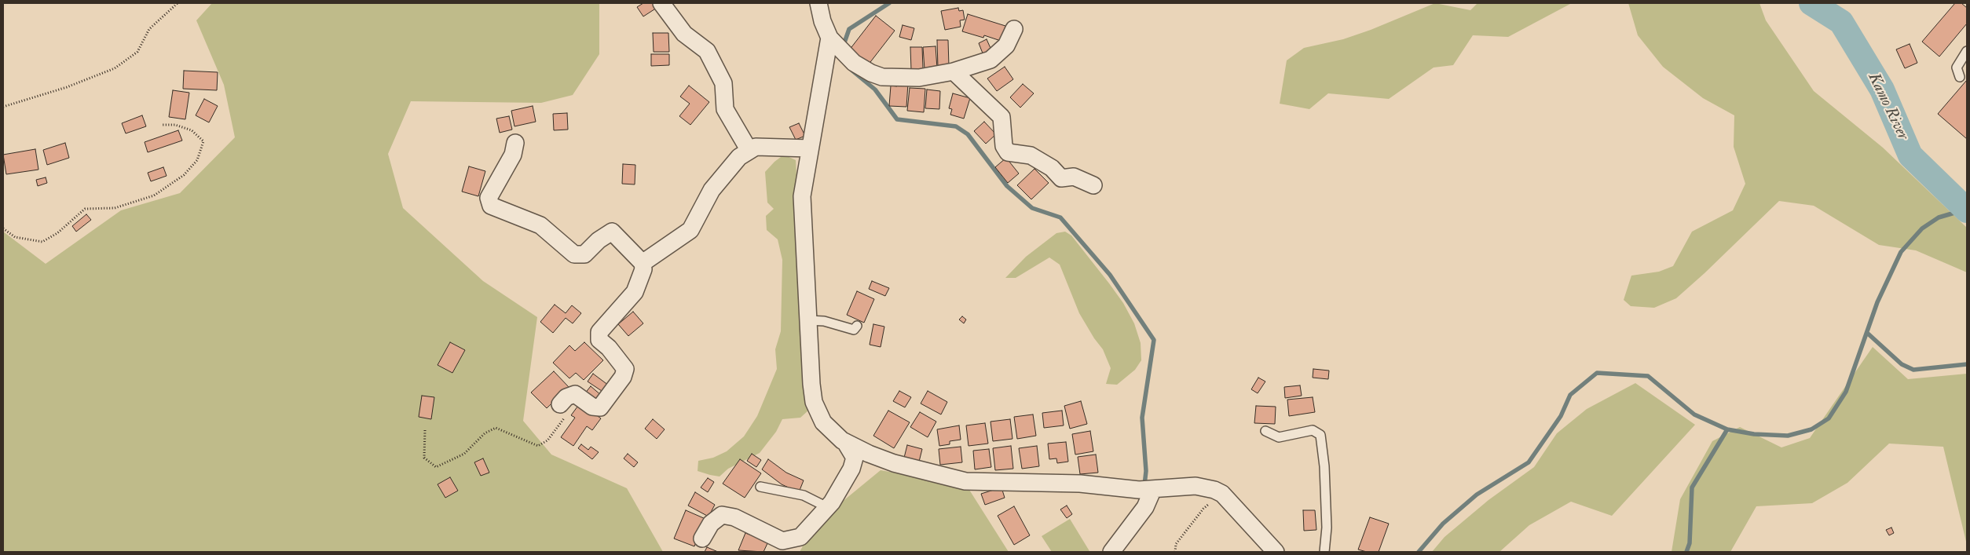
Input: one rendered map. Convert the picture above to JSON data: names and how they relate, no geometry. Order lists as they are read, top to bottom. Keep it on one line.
{"water":["Kamo River"]}
